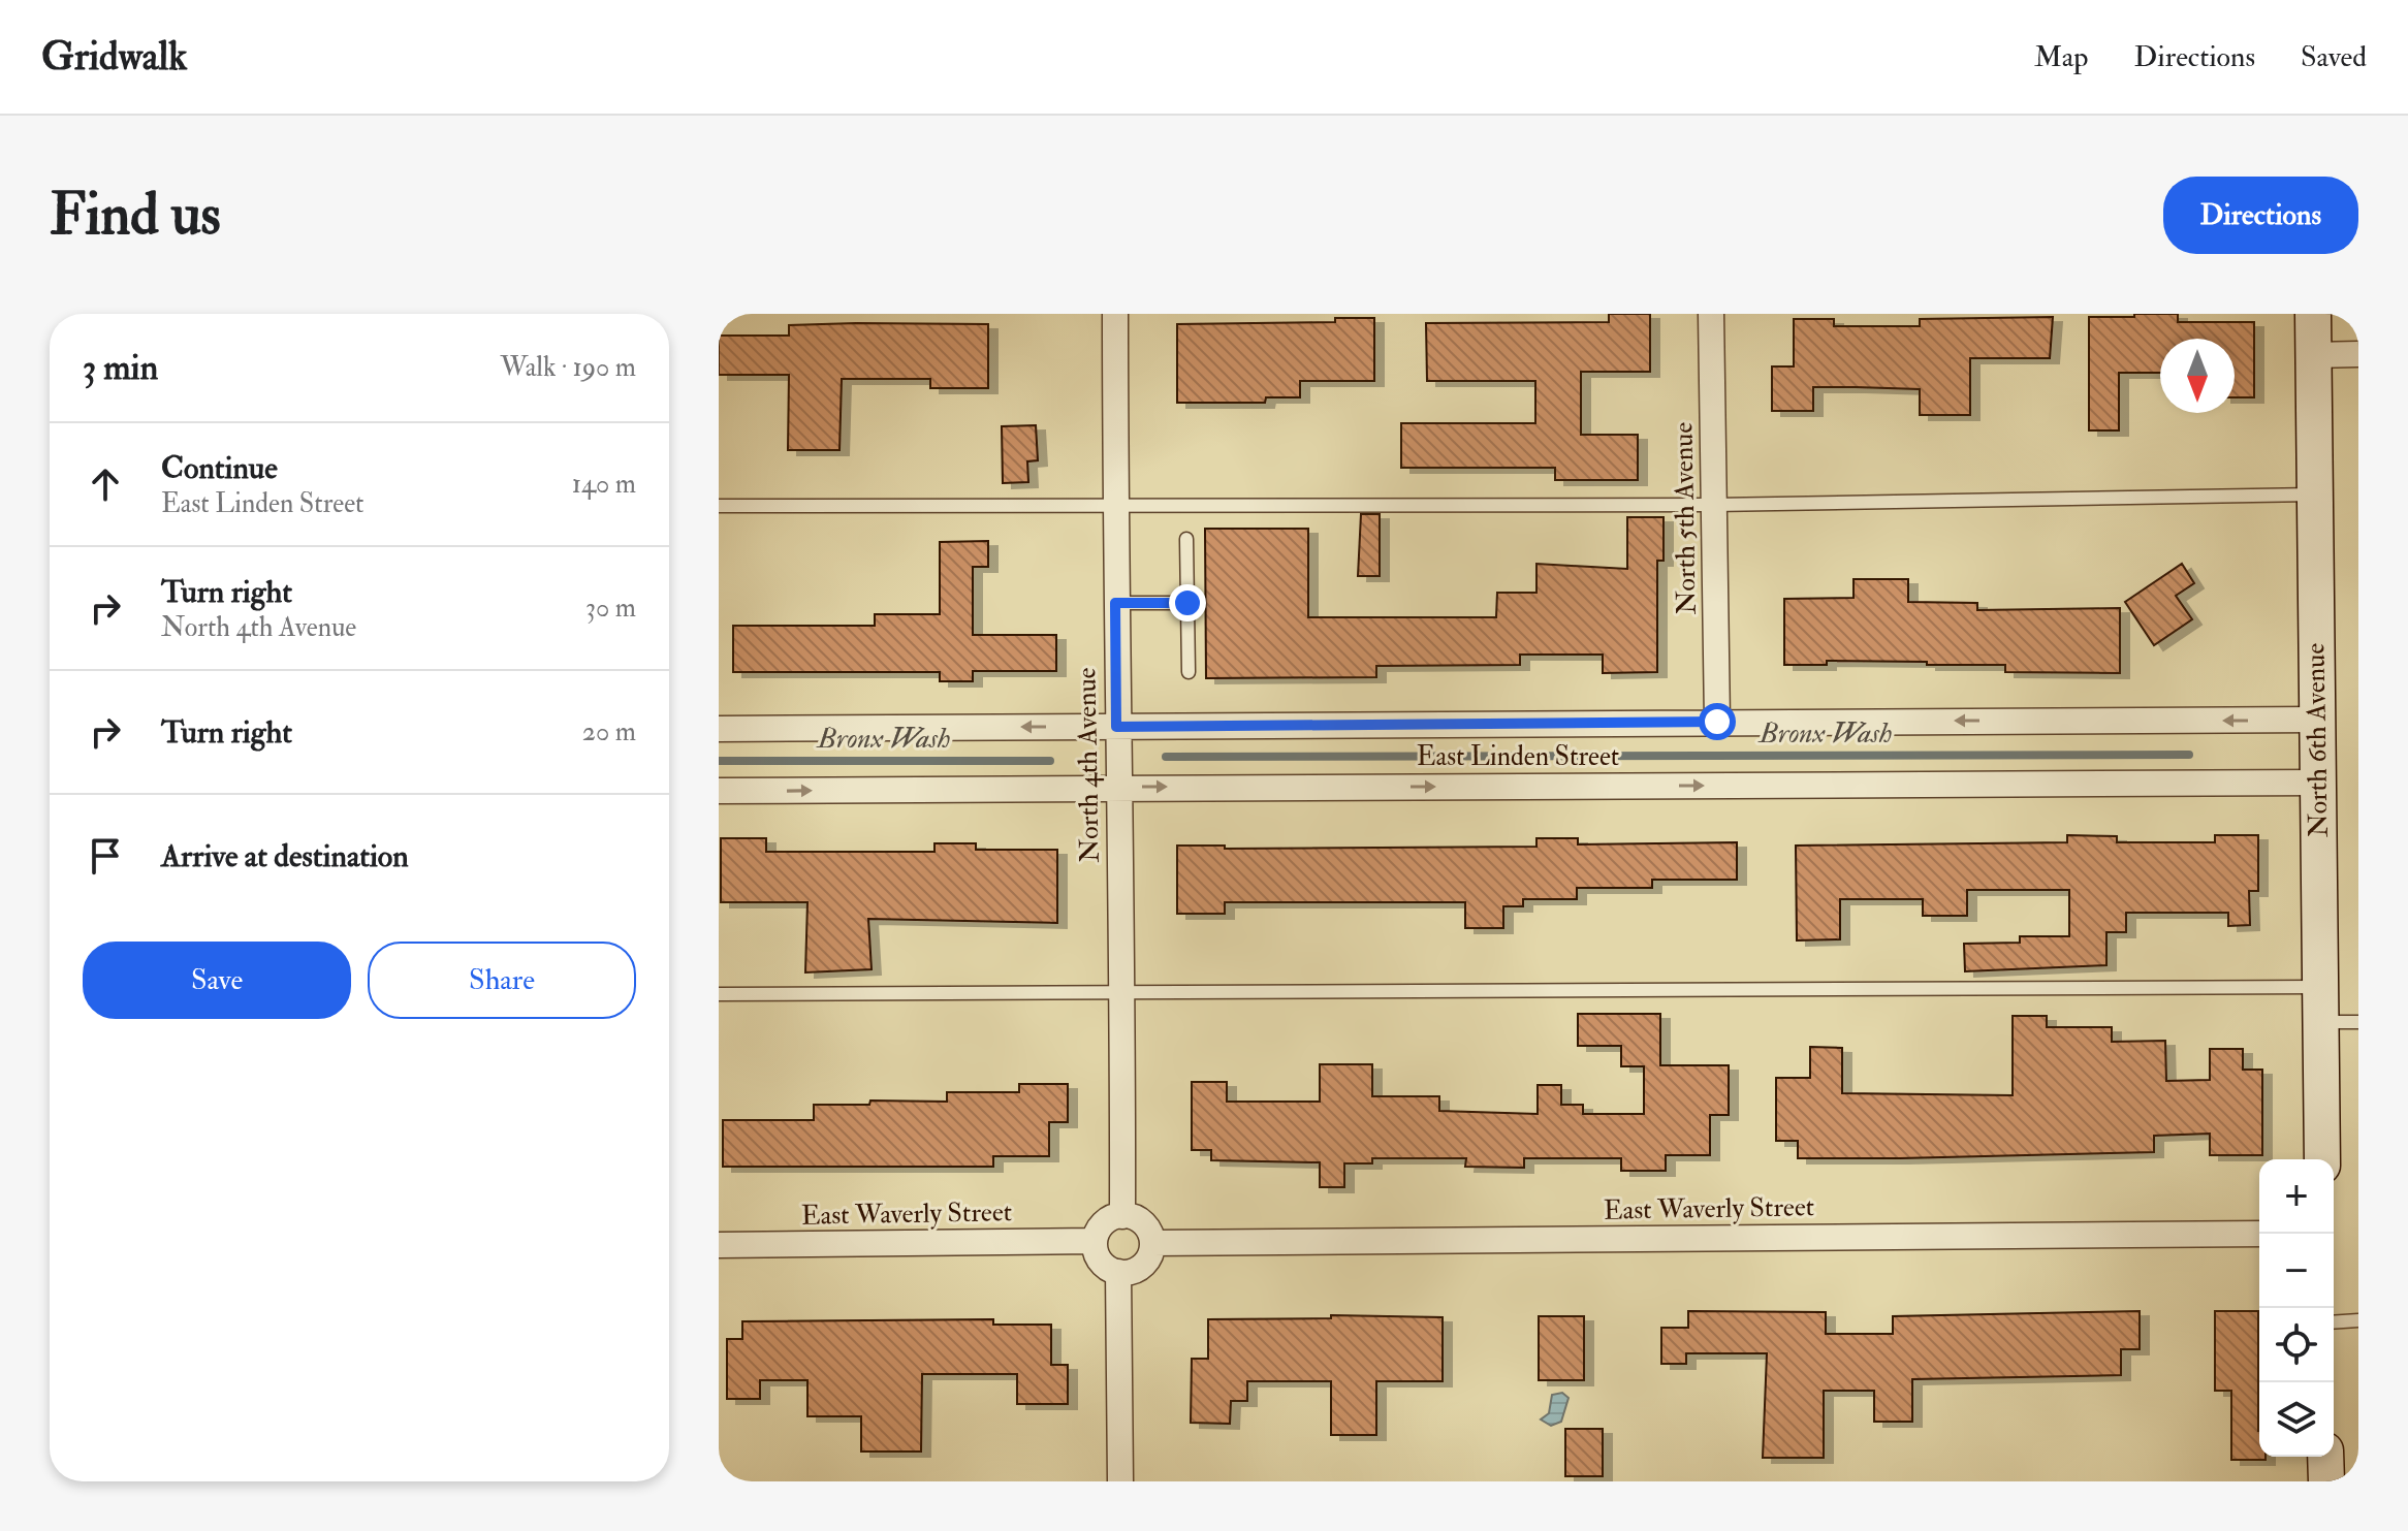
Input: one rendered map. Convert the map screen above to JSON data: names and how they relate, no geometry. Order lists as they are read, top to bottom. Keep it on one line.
{"streets":{"street":["North 5th Avenue","North 6th Avenue","East Linden Street","North 4th Avenue","East Waverly Street"]},"crossings":[["North 5th Avenue","East Linden Street"],["North 6th Avenue","East Linden Street"],["East Linden Street","North 4th Avenue"],["North 4th Avenue","East Waverly Street"]],"water":["Bronx Wash"],"north":"bottom","page":{"header":"Gridwalk","nav":["Map","Directions","Saved"],"buttons":["Directions",["Save","Share"]],"title":"Find us","heading":["3 min","Walk · 190 m"],"list":[["Continue","East Linden Street","140 m"],["Turn right","North 4th Avenue","30 m"],["Turn right","20 m"],"Arrive at destination"],"map_buttons":["+","−"]}}
